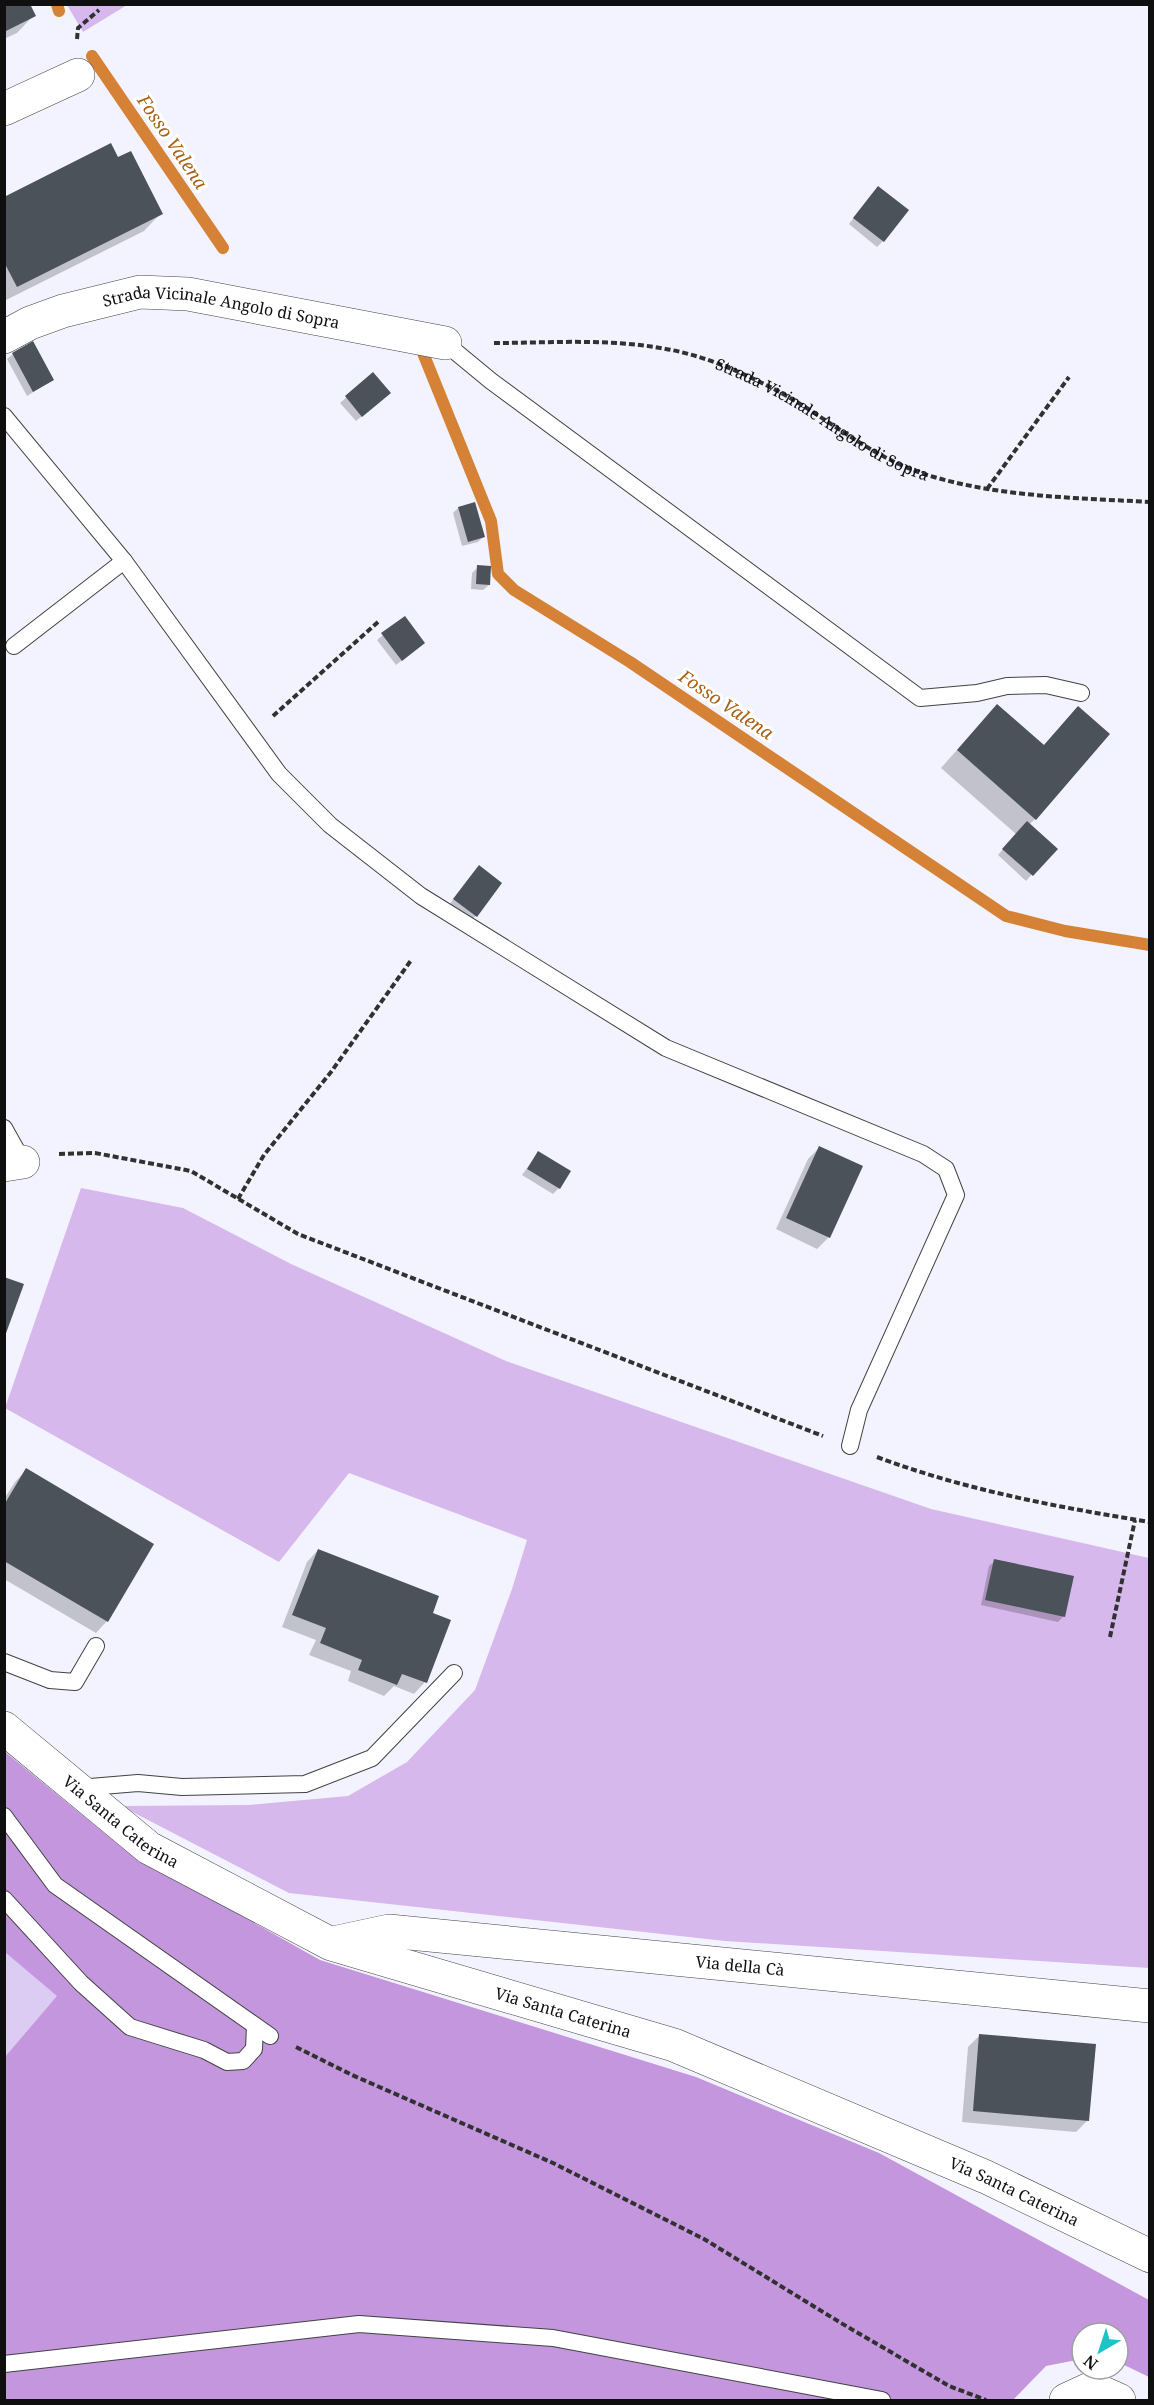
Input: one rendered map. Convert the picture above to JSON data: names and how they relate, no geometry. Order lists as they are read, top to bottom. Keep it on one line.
{"streets":{"street":["Strada Vicinale Angolo di Sopra","Via Santa Caterina","Via della Cà"]},"crossings":[["Via Santa Caterina","Via della Cà"]],"water":["Fosso Valena"],"north":"bottom left"}
